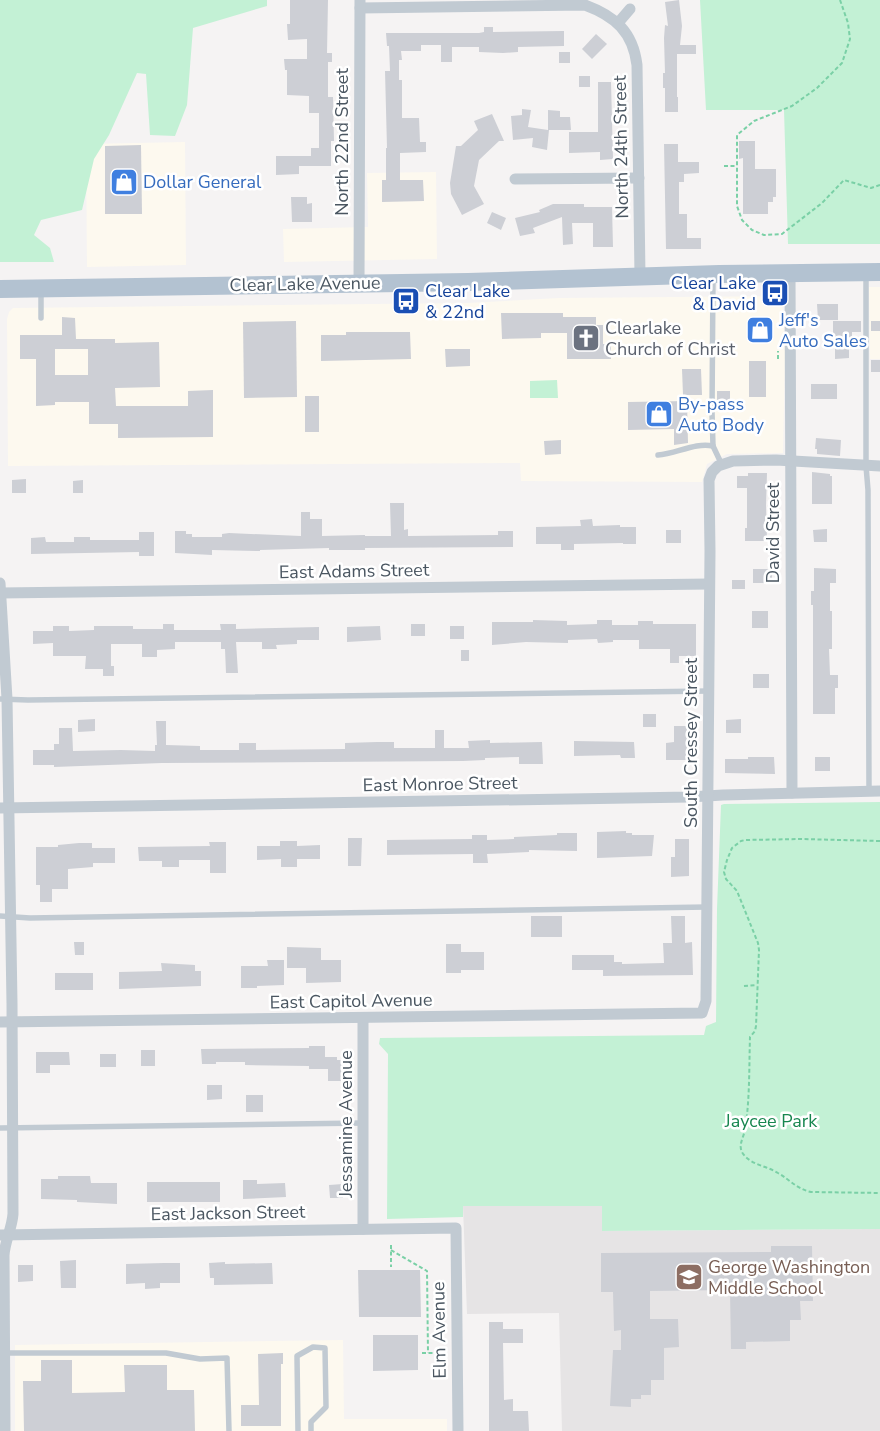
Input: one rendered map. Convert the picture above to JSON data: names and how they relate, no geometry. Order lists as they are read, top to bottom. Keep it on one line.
{"streets":{"main road":["Clear Lake Avenue"],"street":["North 22nd Street","North 24th Street","David Street","East Adams Street","South Cressey Street","East Monroe Street","East Capitol Avenue","Jessamine Avenue","East Jackson Street","Elm Avenue"]},"crossings":[["North 22nd Street","Clear Lake Avenue"],["North 24th Street","Clear Lake Avenue"],["Clear Lake Avenue","David Street"],["David Street","East Monroe Street"],["East Adams Street","South Cressey Street"],["South Cressey Street","East Monroe Street"],["South Cressey Street","East Capitol Avenue"],["East Capitol Avenue","Jessamine Avenue"],["Jessamine Avenue","East Jackson Street"],["East Jackson Street","Elm Avenue"]],"parks":["Jaycee Park"],"places":{"shop":["Dollar General","Jeff's Auto Sales","By-pass Auto Body"],"bus stop":["Clear Lake & David","Clear Lake & 22nd"],"church":["Clearlake Church of Christ"],"school or university":["George Washington Middle School"]}}
